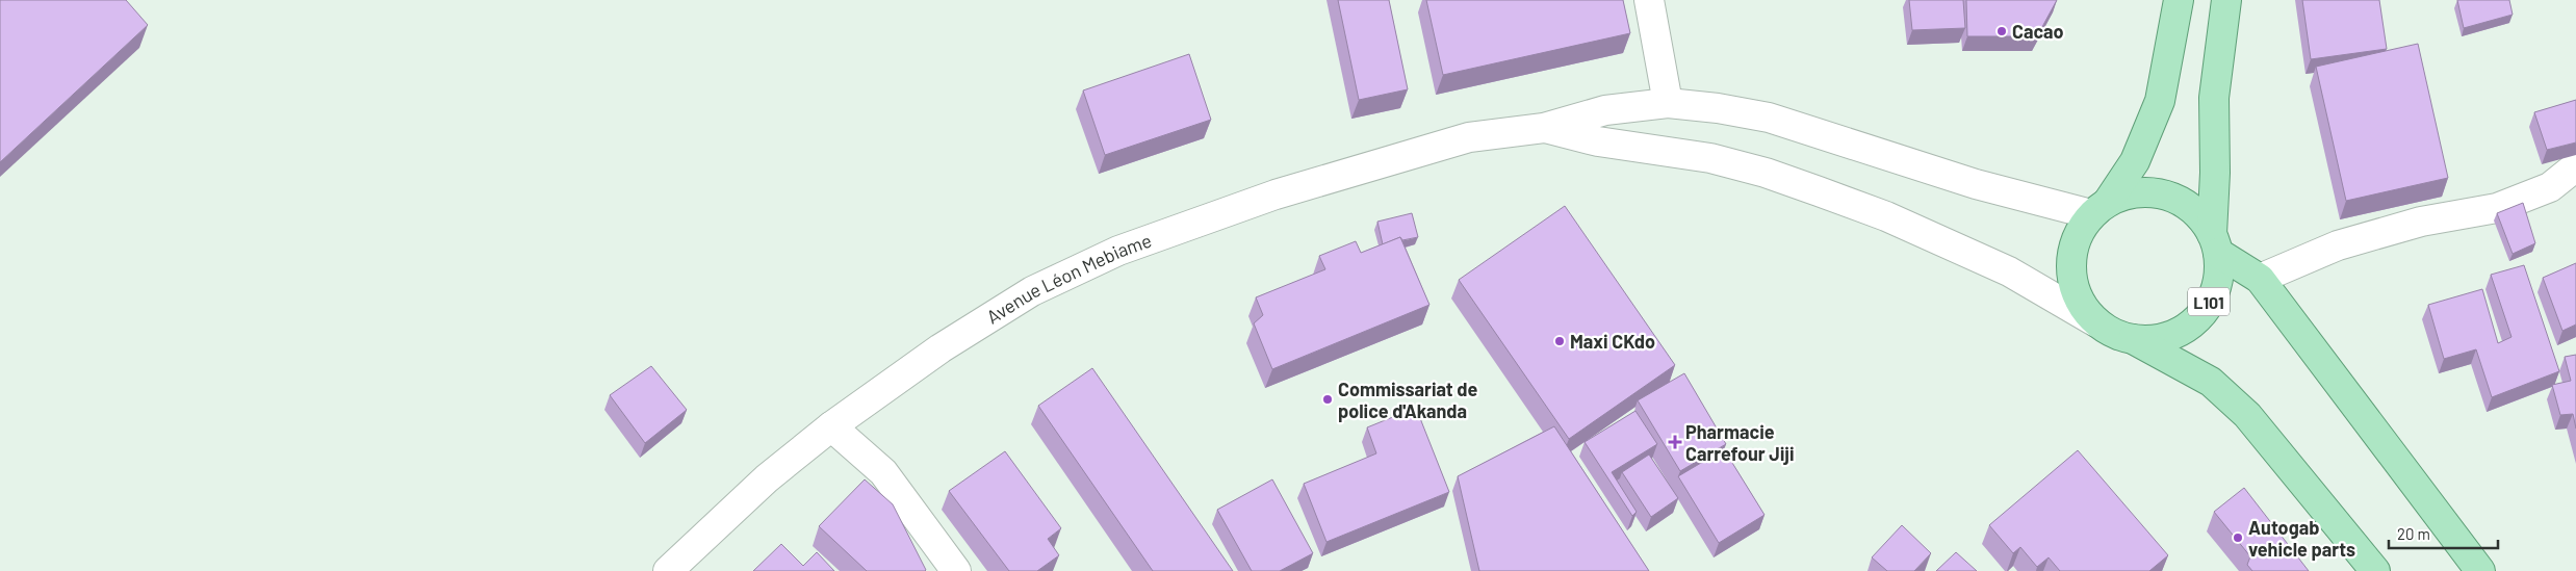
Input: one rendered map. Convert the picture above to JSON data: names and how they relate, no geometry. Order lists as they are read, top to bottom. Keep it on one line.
{"streets":{"main road":["L101"],"street":["Avenue Léon Mebiame"]},"places":{"other":["Cacao","Maxi CKdo","Commissariat de police d'Akanda","Autogab vehicle parts"],"health":["Pharmacie Carrefour Jiji"]},"scale_bar":"20 m"}
